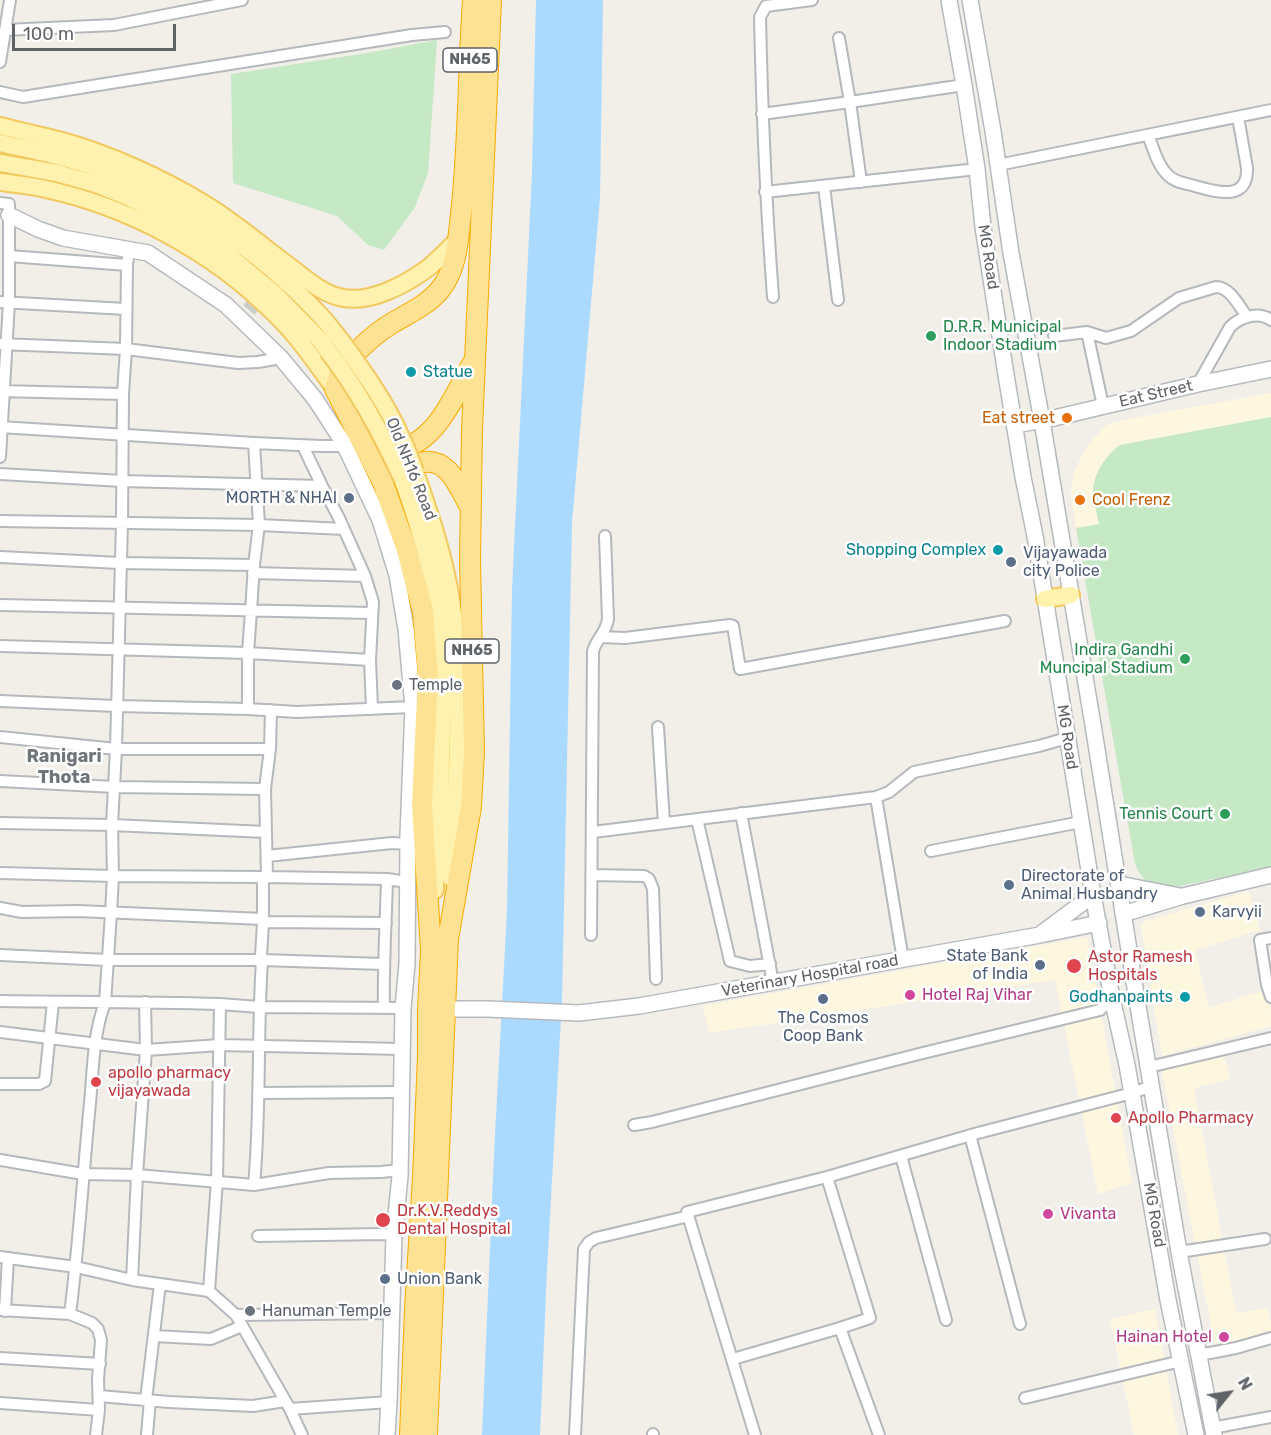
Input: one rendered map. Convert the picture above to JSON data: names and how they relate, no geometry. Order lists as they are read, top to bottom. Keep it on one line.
{"streets":{"highway":["NH65"],"main road":["MG Road","Eat Street","Old NH16 Road","Veterinary Hospital road"]},"crossings":[["NH65","Old NH16 Road"],["NH65","Veterinary Hospital road"],["MG Road","Eat Street"],["MG Road","Veterinary Hospital road"]],"districts":["Ranigari Thota"],"places":["D.R.R. Municipal Indoor Stadium","Statue","Eat street","MORTH & NHAI","Cool Frenz","Shopping Complex","Vijayawada city Police","Indira Gandhi Muncipal Stadium","Temple","Tennis Court","Directorate of Animal Husbandry","Karvyii","State Bank of India","Astor Ramesh Hospitals","Hotel Raj Vihar","Godhanpaints","The Cosmos Coop Bank","apollo pharmacy vijayawada","Apollo Pharmacy","Vivanta","Dr.K.V.Reddys Dental Hospital","Union Bank","Hanuman Temple","Hainan Hotel"],"scale_bar":"100 m","north":"top right"}
